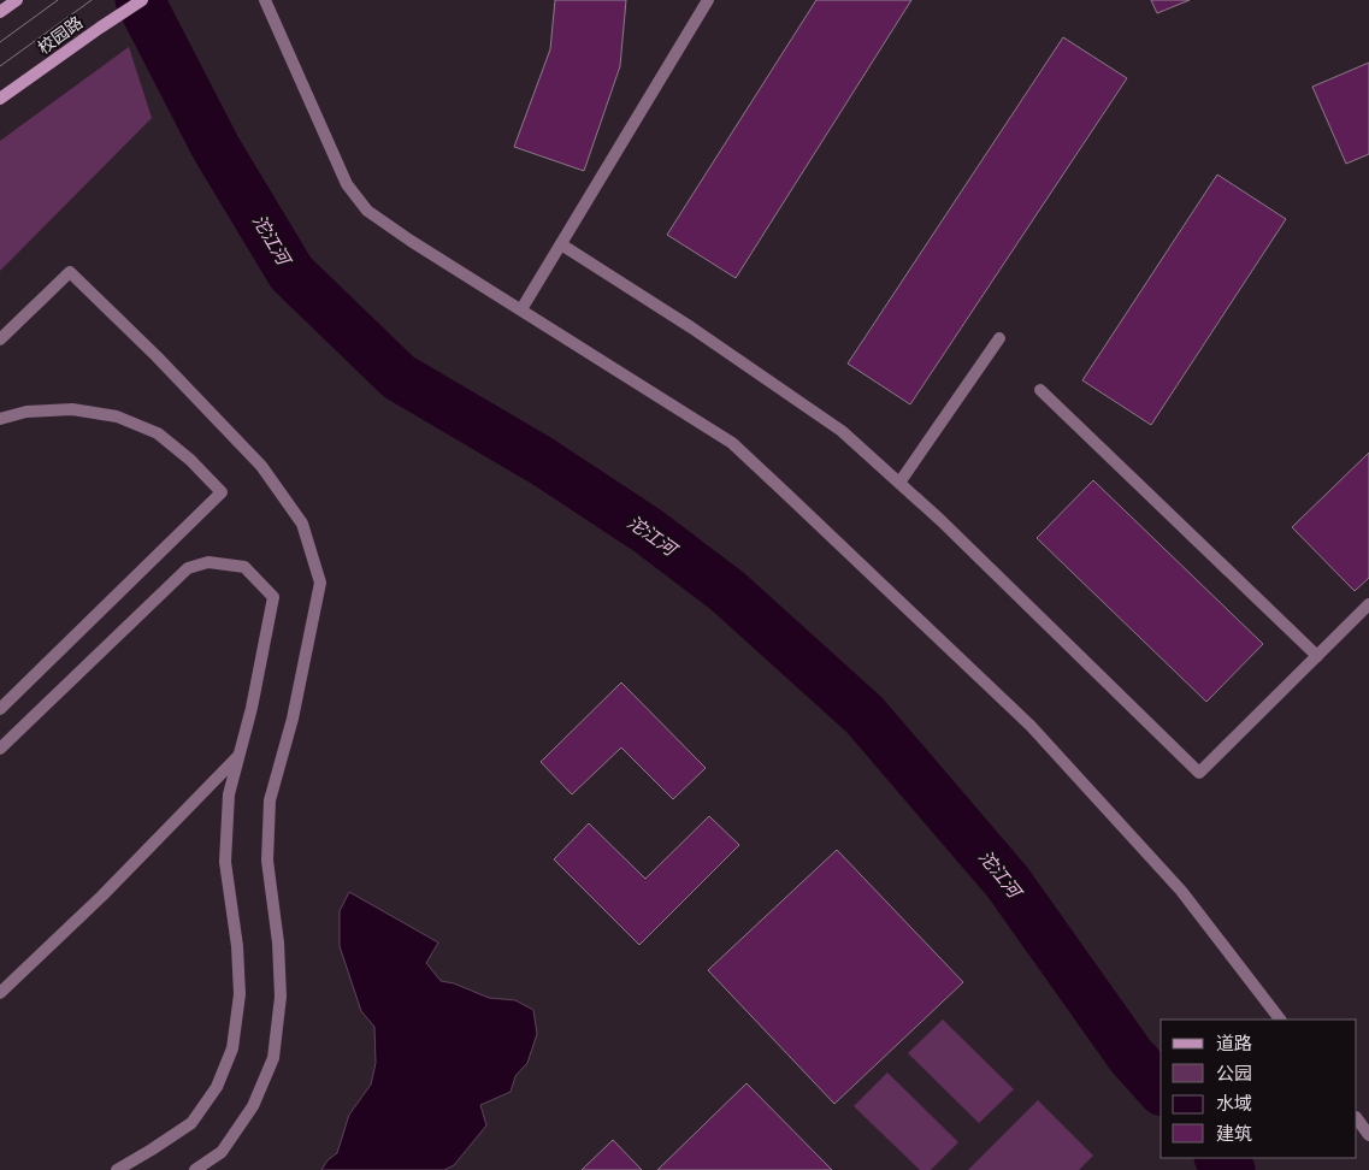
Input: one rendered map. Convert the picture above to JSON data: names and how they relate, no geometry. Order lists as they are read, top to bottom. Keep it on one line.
{"streets":{"street":["校园路"]},"water":["沱江河"],"legend":["道路","公园","水域","建筑"]}
